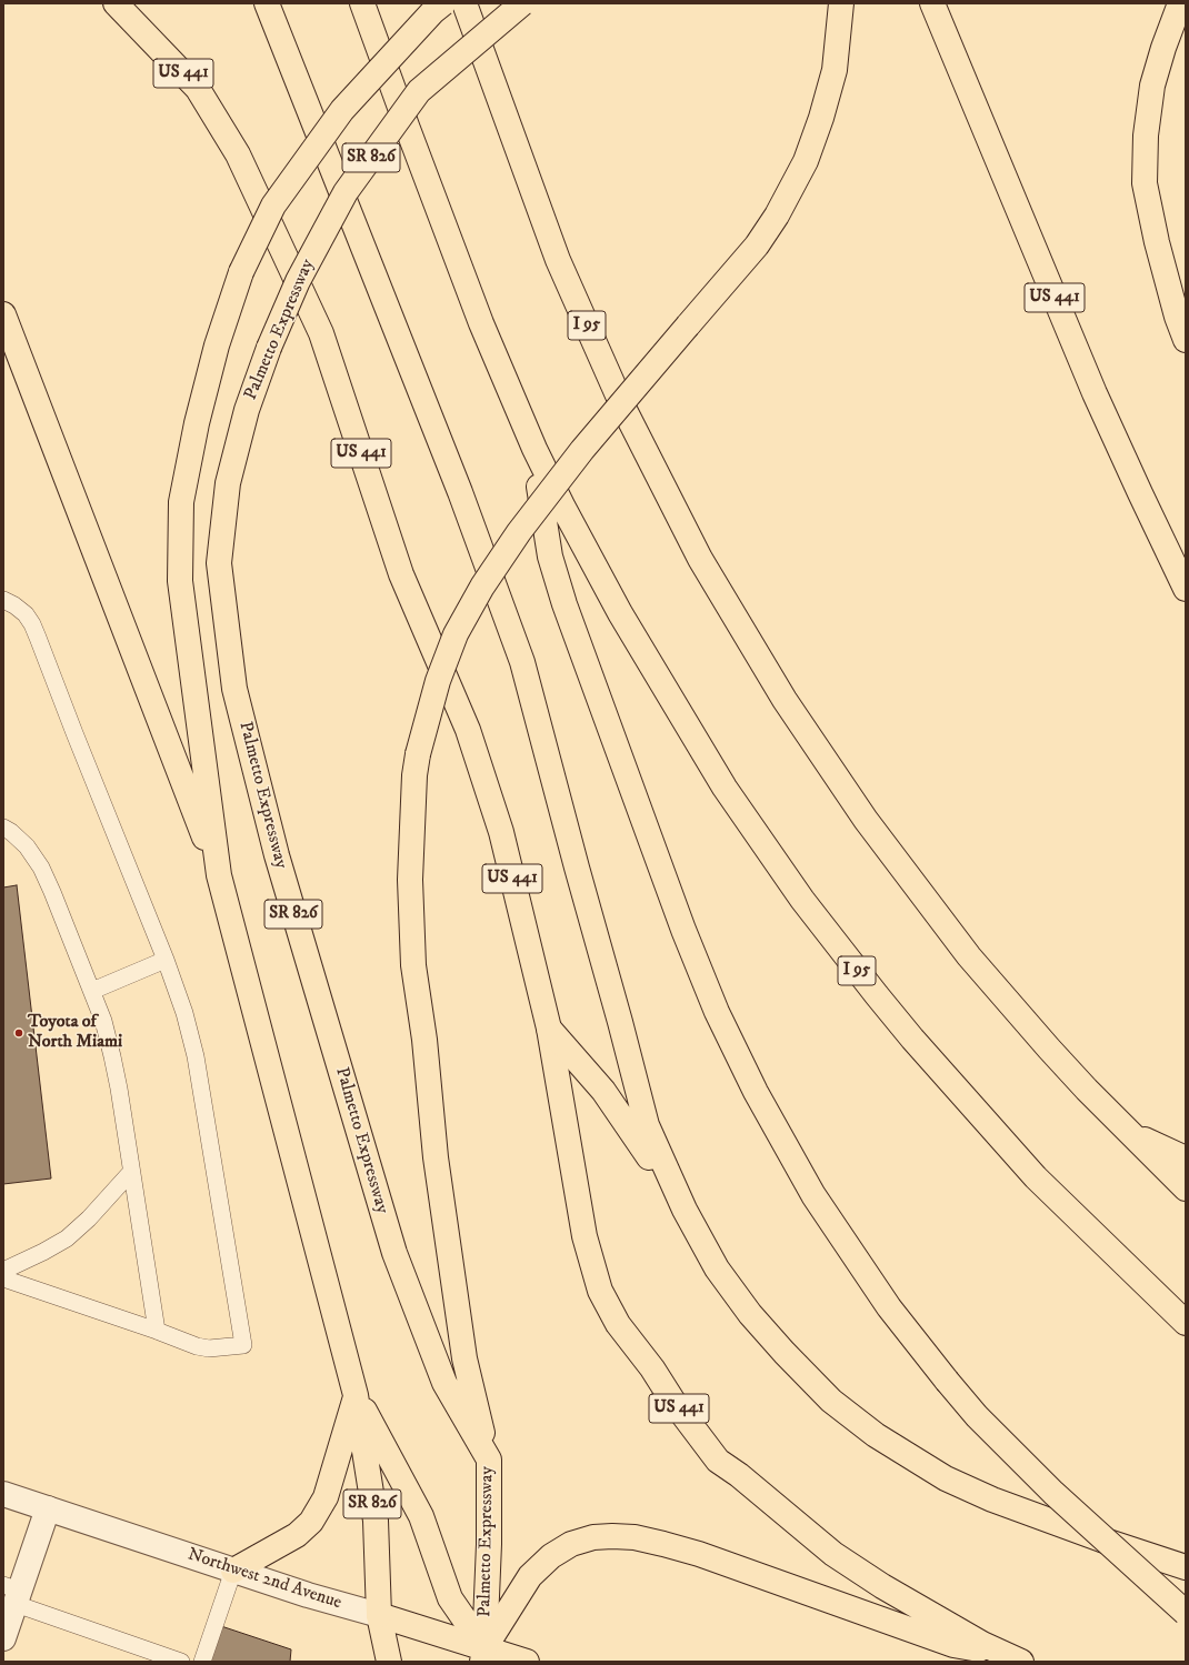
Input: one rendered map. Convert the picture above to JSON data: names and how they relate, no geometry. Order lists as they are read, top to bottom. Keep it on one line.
{"streets":{"main road":["US 441","SR 826","I 95","Palmetto Expressway","Northwest 2nd Avenue"]},"crossings":[["SR 826","Northwest 2nd Avenue"],["Palmetto Expressway","Northwest 2nd Avenue"]],"places":["Toyota of North Miami"]}
